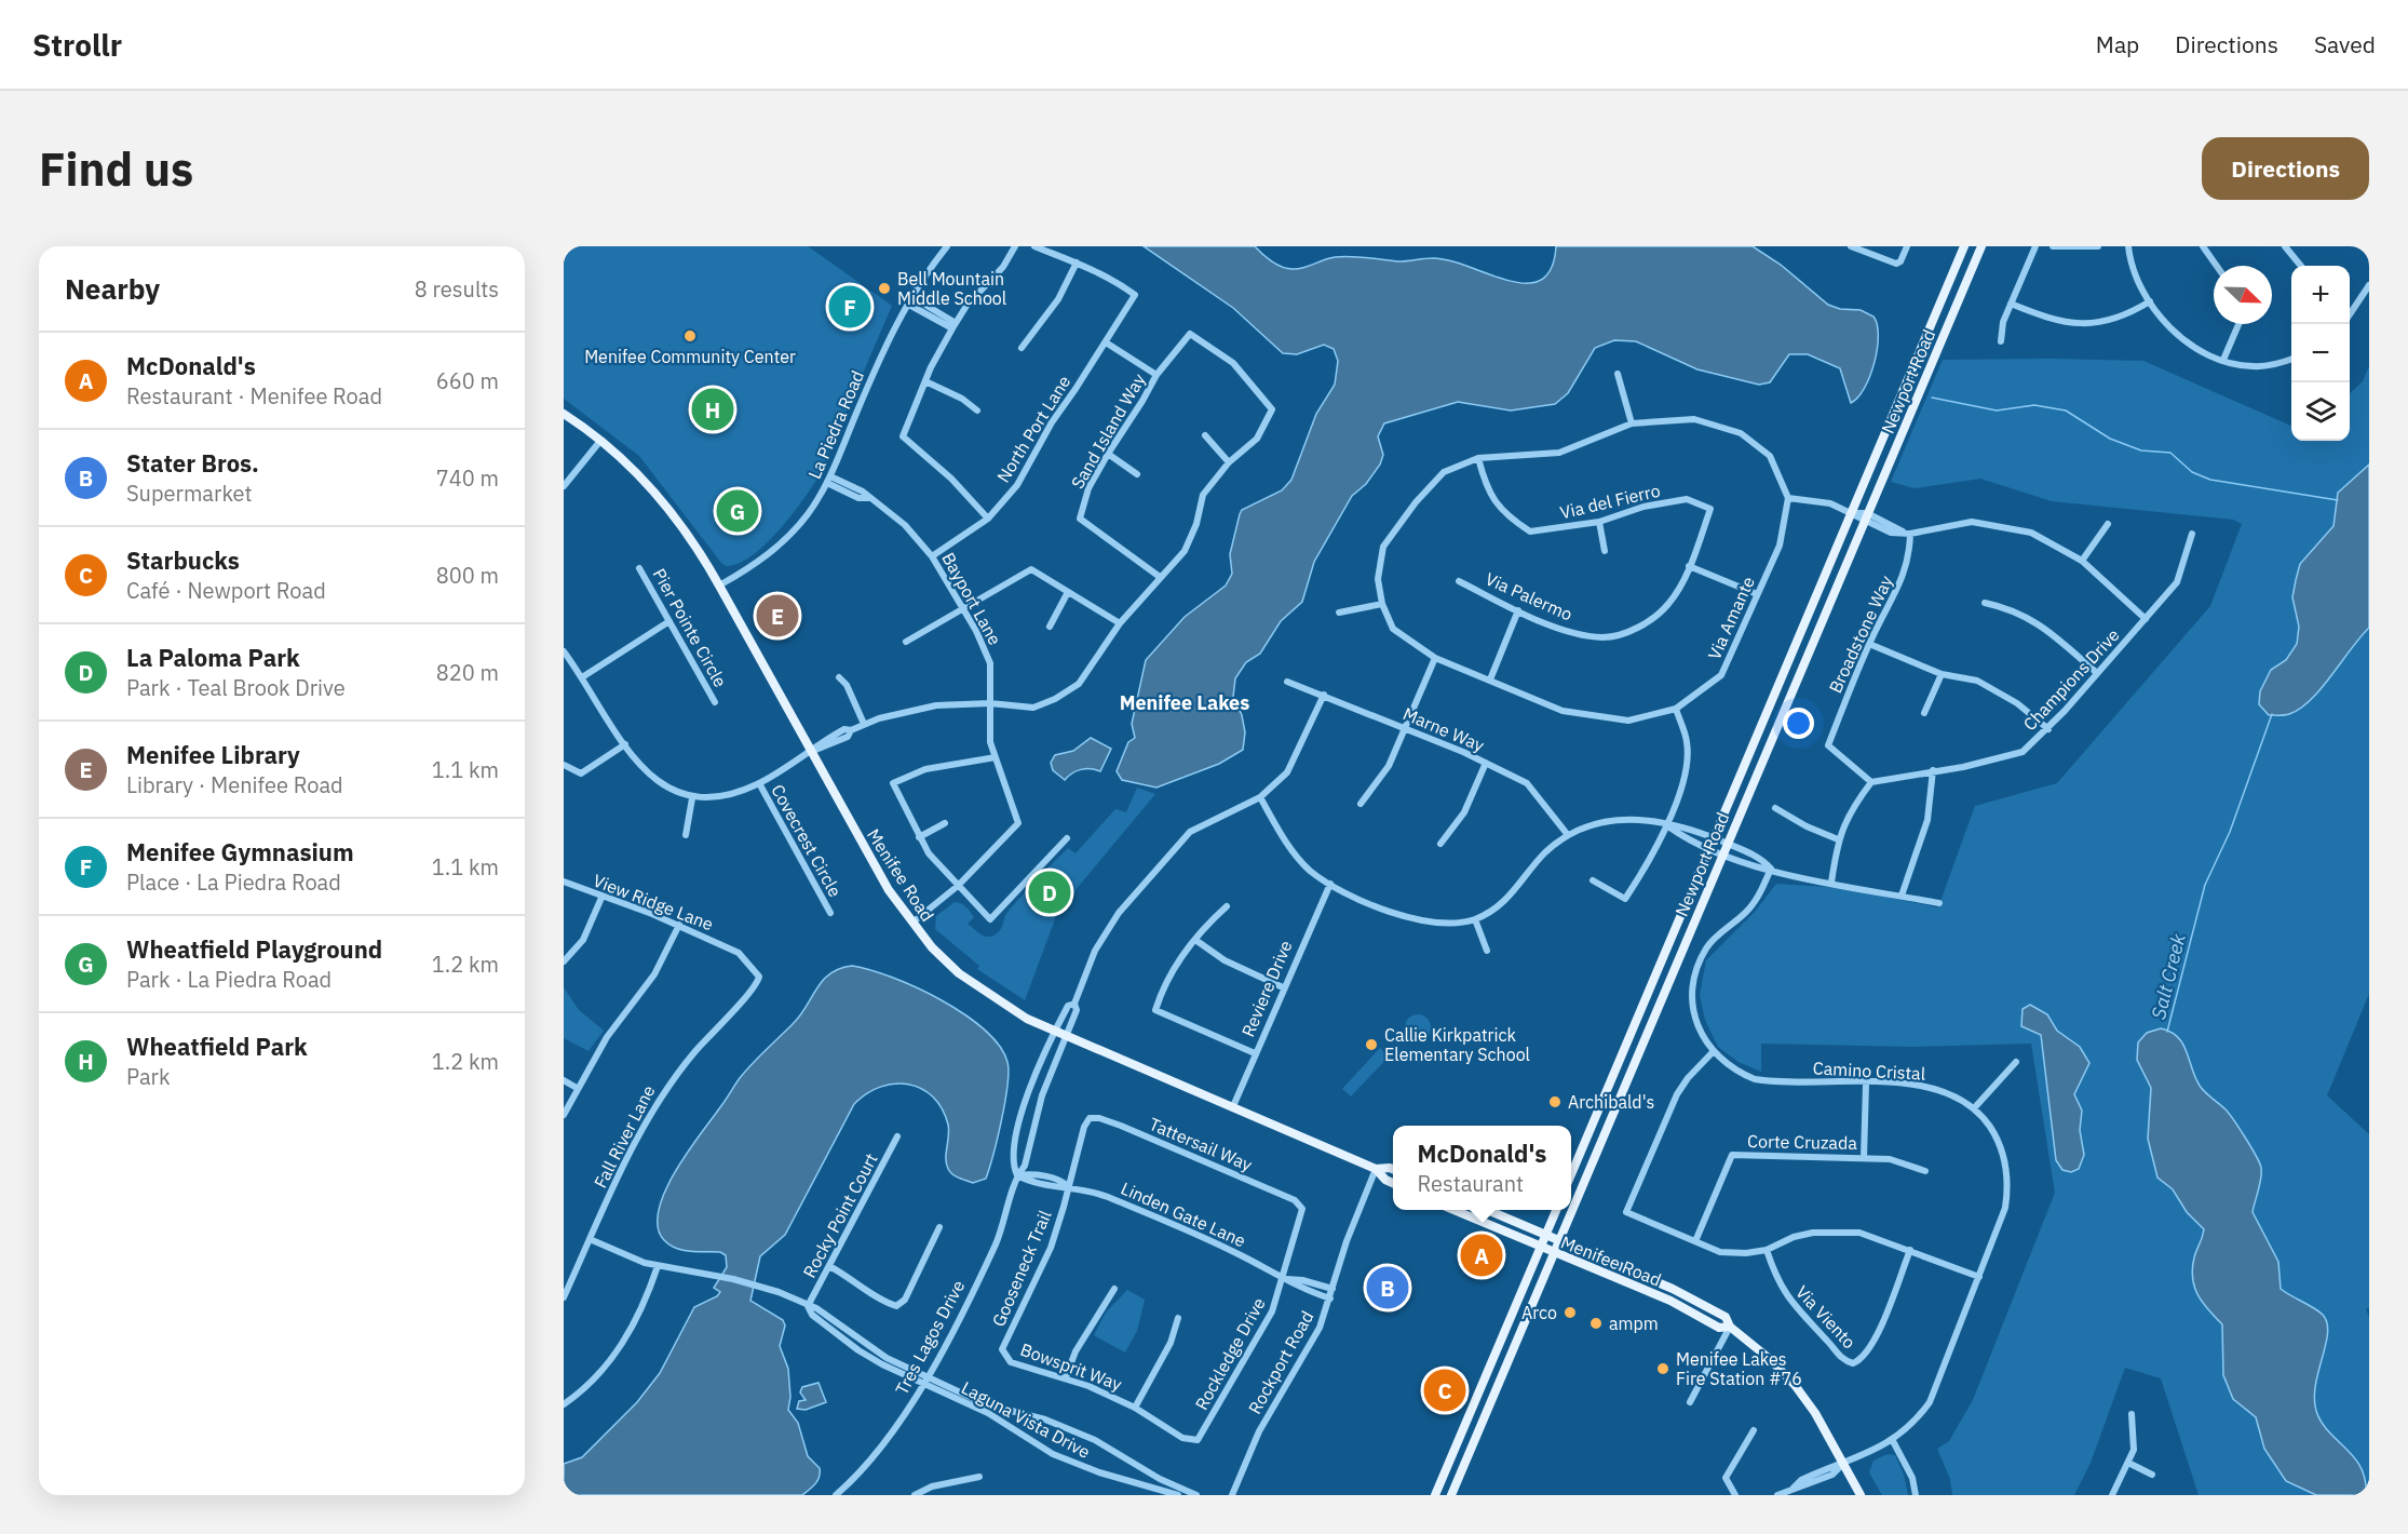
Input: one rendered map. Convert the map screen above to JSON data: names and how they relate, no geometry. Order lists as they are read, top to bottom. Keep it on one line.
{"streets":{"main road":["Newport Road","Menifee Road"],"street":["La Piedra Road","North Port Lane","Sand Island Way","Via del Fierro","Via Palermo","Bayport Lane","Via Amante","Pier Pointe Circle","Broadstone Way","Champions Drive","Marne Way","Covecrest Circle","View Ridge Lane","Reviere Drive","Camino Cristal","Fall River Lane","Corte Cruzada","Tattersail Way","Linden Gate Lane","Rocky Point Court","Gooseneck Trail","Via Viento","Tres Lagos Drive","Rockledge Drive","Rockport Road","Bowsprit Way","Laguna Vista Drive"]},"crossings":[["Newport Road","Menifee Road"],["La Piedra Road","Bayport Lane"],["La Piedra Road","Menifee Road"],["North Port Lane","Bayport Lane"],["Via del Fierro","Via Palermo"],["Bayport Lane","Menifee Road"],["Broadstone Way","Champions Drive"],["Menifee Road","Reviere Drive"],["Menifee Road","Camino Cristal"],["Menifee Road","Tres Lagos Drive"],["Menifee Road","Rockport Road"],["View Ridge Lane","Fall River Lane"],["Fall River Lane","Laguna Vista Drive"],["Tattersail Way","Gooseneck Trail"],["Tattersail Way","Rockledge Drive"],["Linden Gate Lane","Gooseneck Trail"],["Linden Gate Lane","Tres Lagos Drive"],["Linden Gate Lane","Rockledge Drive"],["Linden Gate Lane","Rockport Road"],["Rocky Point Court","Laguna Vista Drive"],["Gooseneck Trail","Bowsprit Way"],["Tres Lagos Drive","Laguna Vista Drive"],["Rockledge Drive","Bowsprit Way"]],"districts":["Menifee Lakes"],"water":["Salt Creek"],"places":["Bell Mountain Middle School","Menifee Community Center","Callie Kirkpatrick Elementary School","Archibald's","Arco","ampm","Menifee Lakes Fire Station #76"],"north":"bottom right","page":{"header":"Strollr","nav":["Map","Directions","Saved"],"buttons":"Directions","title":"Find us","heading":["Nearby","8 results"],"map_buttons":["+","−"],"pins":["F","H","G","E","D","A","B","C"],"list":[{"mark":"A","name":"McDonald's","note":"Restaurant · Menifee Road","value":"660 m"},{"mark":"B","name":"Stater Bros.","note":"Supermarket","value":"740 m"},{"mark":"C","name":"Starbucks","note":"Café · Newport Road","value":"800 m"},{"mark":"D","name":"La Paloma Park","note":"Park · Teal Brook Drive","value":"820 m"},{"mark":"E","name":"Menifee Library","note":"Library · Menifee Road","value":"1.1 km"},{"mark":"F","name":"Menifee Gymnasium","note":"Place · La Piedra Road","value":"1.1 km"},{"mark":"G","name":"Wheatfield Playground","note":"Park · La Piedra Road","value":"1.2 km"},{"mark":"H","name":"Wheatfield Park","note":"Park","value":"1.2 km"}],"popup":["McDonald's","Restaurant"]}}
